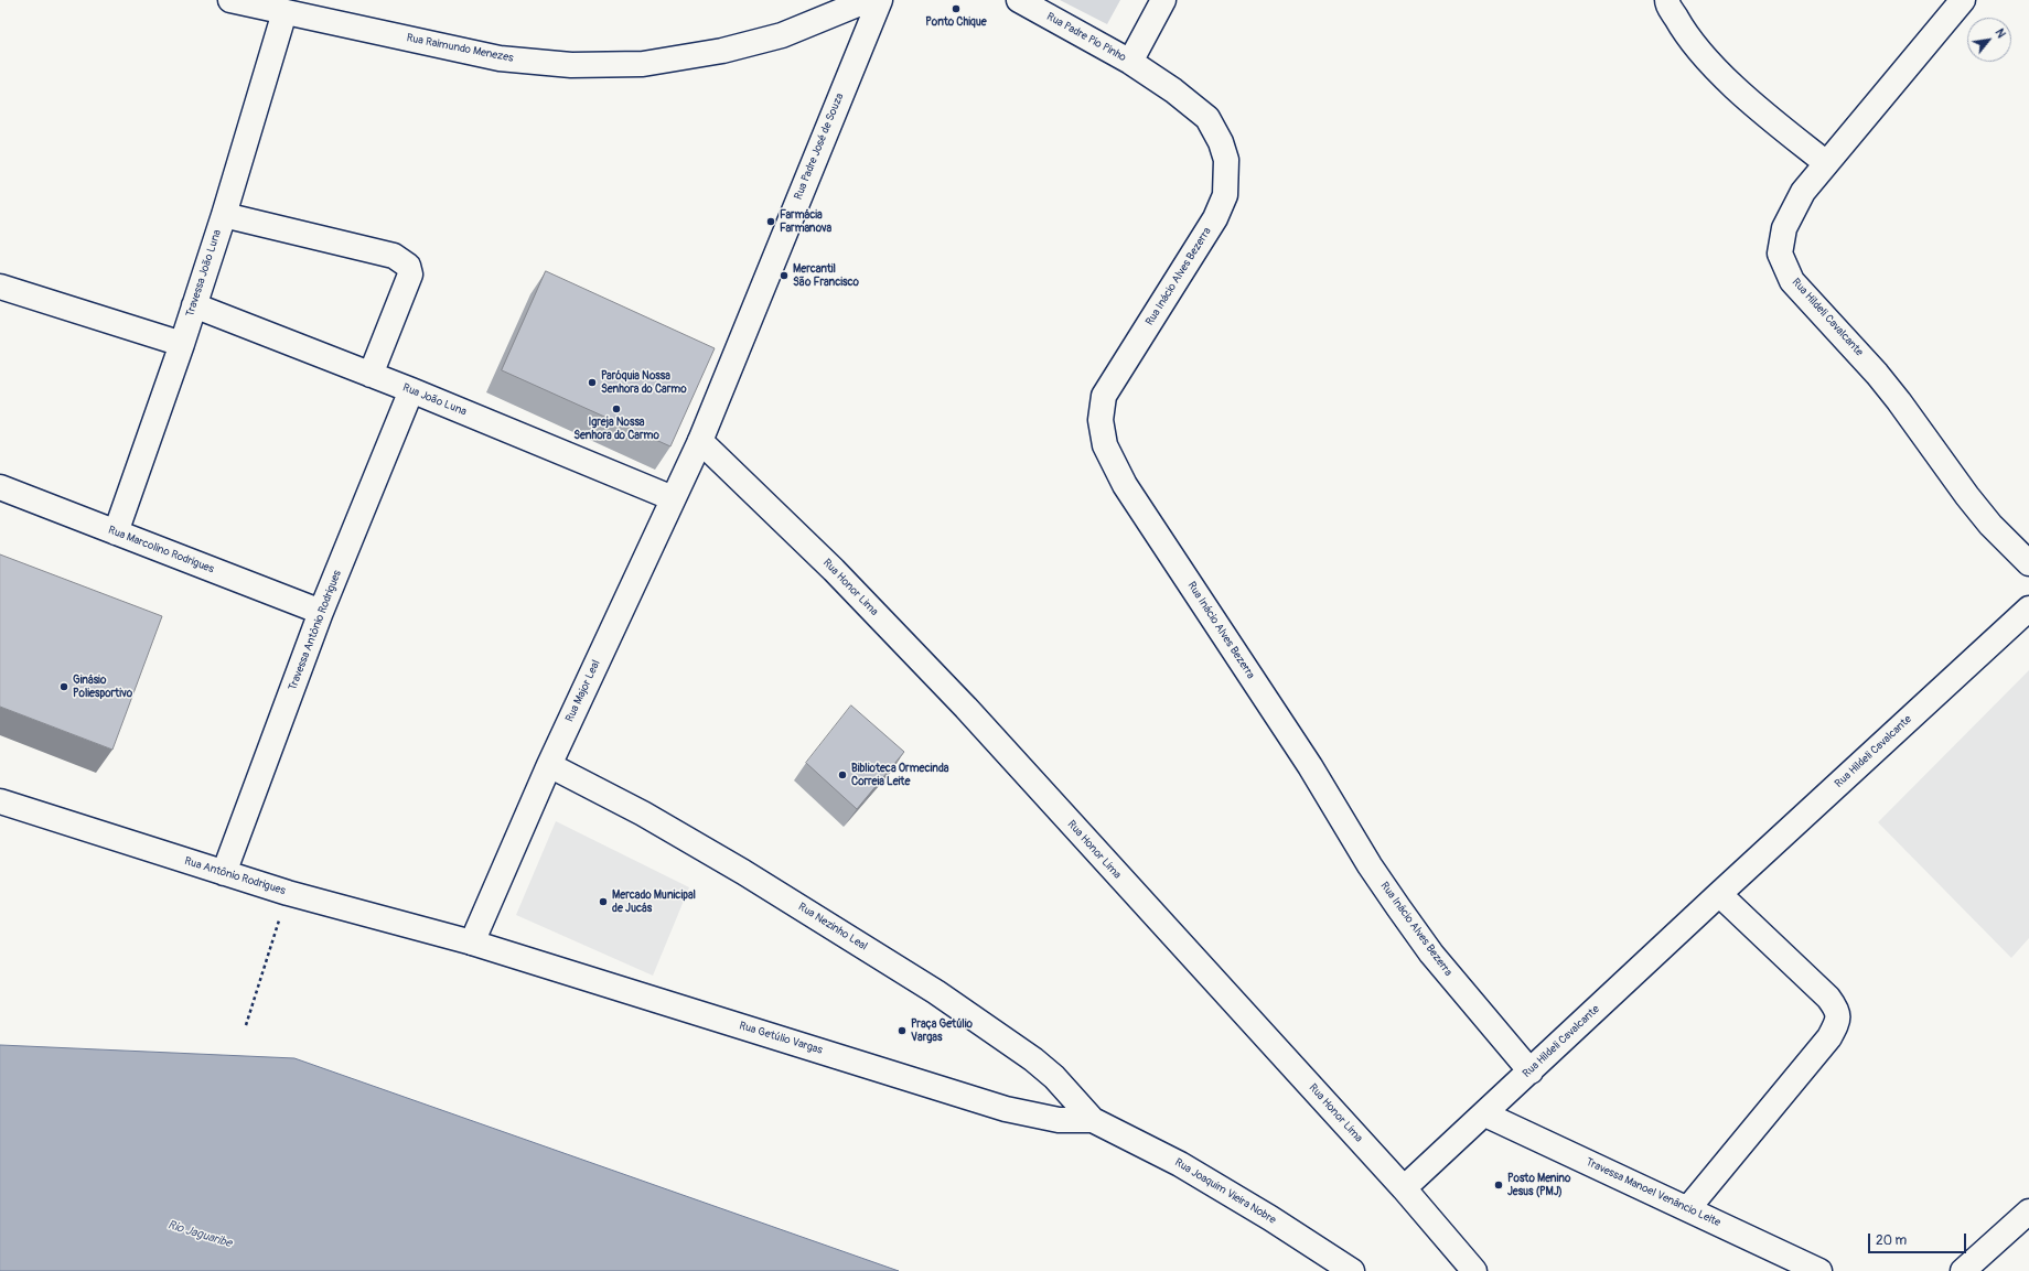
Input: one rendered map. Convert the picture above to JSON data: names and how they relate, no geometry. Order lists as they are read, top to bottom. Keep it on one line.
{"streets":{"street":["Rua Padre Pio Pinho","Rua Raimundo Menezes","Rua Padre José de Souza","Travessa João Luna","Rua Inácio Alves Bezerra","Rua Hildeli Cavalcante","Rua João Luna","Rua Marcolino Rodrigues","Rua Honor Lima","Travessa Antônio Rodrigues","Rua Major Leal","Rua Antônio Rodrigues","Rua Nezinho Leal","Rua Getúlio Vargas","Rua Joaquim Vieira Nobre","Travessa Manoel Venâncio Leite"]},"crossings":[["Rua Padre Pio Pinho","Rua Inácio Alves Bezerra"],["Rua Raimundo Menezes","Travessa João Luna"],["Rua Padre José de Souza","Rua Honor Lima"],["Rua Padre José de Souza","Rua Major Leal"],["Travessa João Luna","Rua João Luna"],["Travessa João Luna","Rua Marcolino Rodrigues"],["Rua Inácio Alves Bezerra","Rua Hildeli Cavalcante"],["Rua Hildeli Cavalcante","Rua Honor Lima"],["Rua Hildeli Cavalcante","Travessa Manoel Venâncio Leite"],["Rua João Luna","Travessa Antônio Rodrigues"],["Rua João Luna","Rua Major Leal"],["Rua Marcolino Rodrigues","Travessa Antônio Rodrigues"],["Rua Honor Lima","Rua Major Leal"],["Travessa Antônio Rodrigues","Rua Antônio Rodrigues"],["Rua Major Leal","Rua Antônio Rodrigues"],["Rua Major Leal","Rua Nezinho Leal"],["Rua Major Leal","Rua Getúlio Vargas"],["Rua Antônio Rodrigues","Rua Getúlio Vargas"],["Rua Nezinho Leal","Rua Getúlio Vargas"],["Rua Nezinho Leal","Rua Joaquim Vieira Nobre"],["Rua Getúlio Vargas","Rua Joaquim Vieira Nobre"]],"water":["Rio Jaguaribe"],"places":["Ponto Chique","Farmácia Farmanova","Mercantil São Francisco","Paróquia Nossa Senhora do Carmo","Igreja Nossa Senhora do Carmo","Ginásio Poliesportivo","Biblioteca Ormecinda Correia Leite","Mercado Municipal de Jucás","Praça Getúlio Vargas","Posto Menino Jesus (PMJ)"],"scale_bar":"20 m","north":"top right"}
